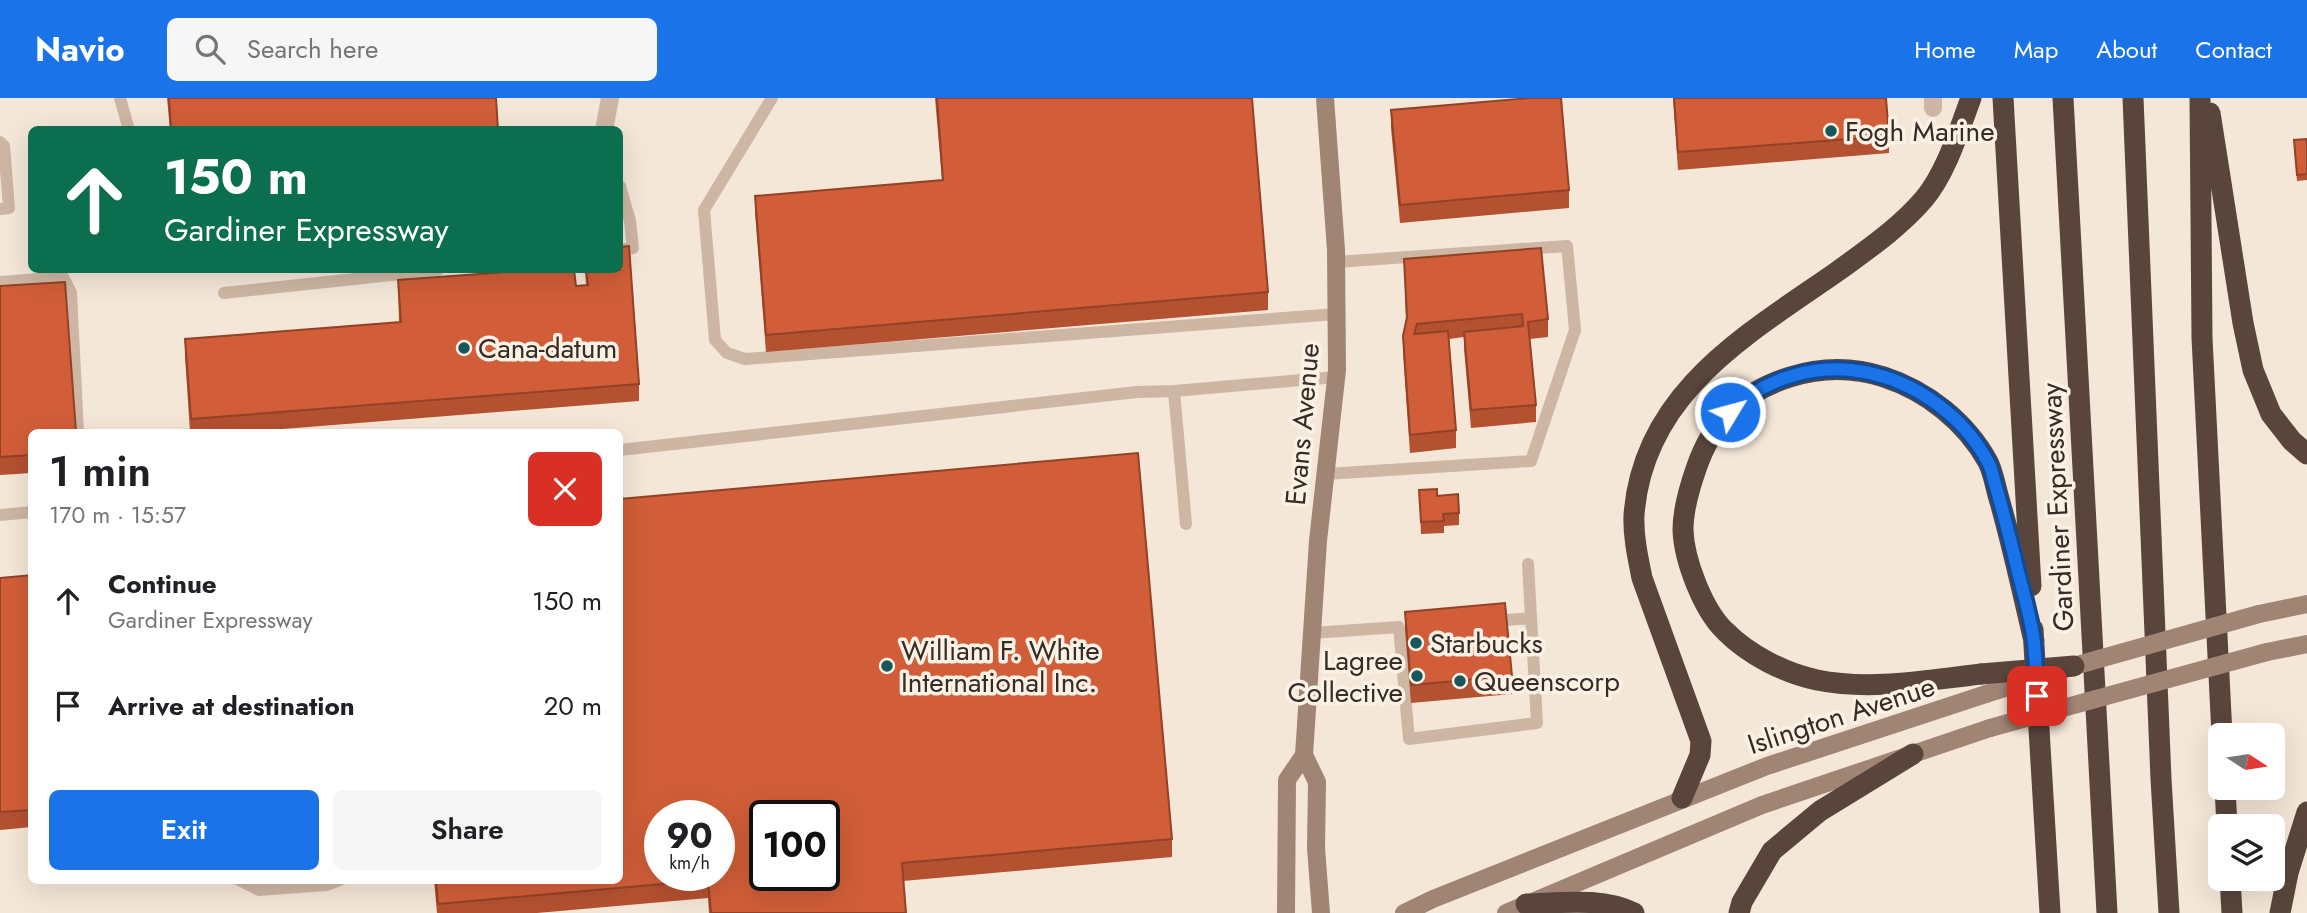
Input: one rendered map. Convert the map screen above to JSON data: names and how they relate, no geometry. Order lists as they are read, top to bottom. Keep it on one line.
{"streets":{"highway":["Gardiner Expressway"],"main road":["Evans Avenue","Islington Avenue"]},"places":["Fogh Marine","Cana-datum","Starbucks","William F. White International Inc.","Lagree Collective","Queenscorp"],"north":"right","page":{"header":"Navio","search":"Search here","nav":["Home","Map","About","Contact"],"turn":["150 m","Gardiner Expressway"],"heading":["1 min","170 m · 15:57"],"list":[{"name":"Continue","note":"Gardiner Expressway","value":"150 m"},{"name":"Arrive at destination","value":"20 m"}],"buttons":["Exit","Share"],"speed":"90 km/h","limit":"100"}}
